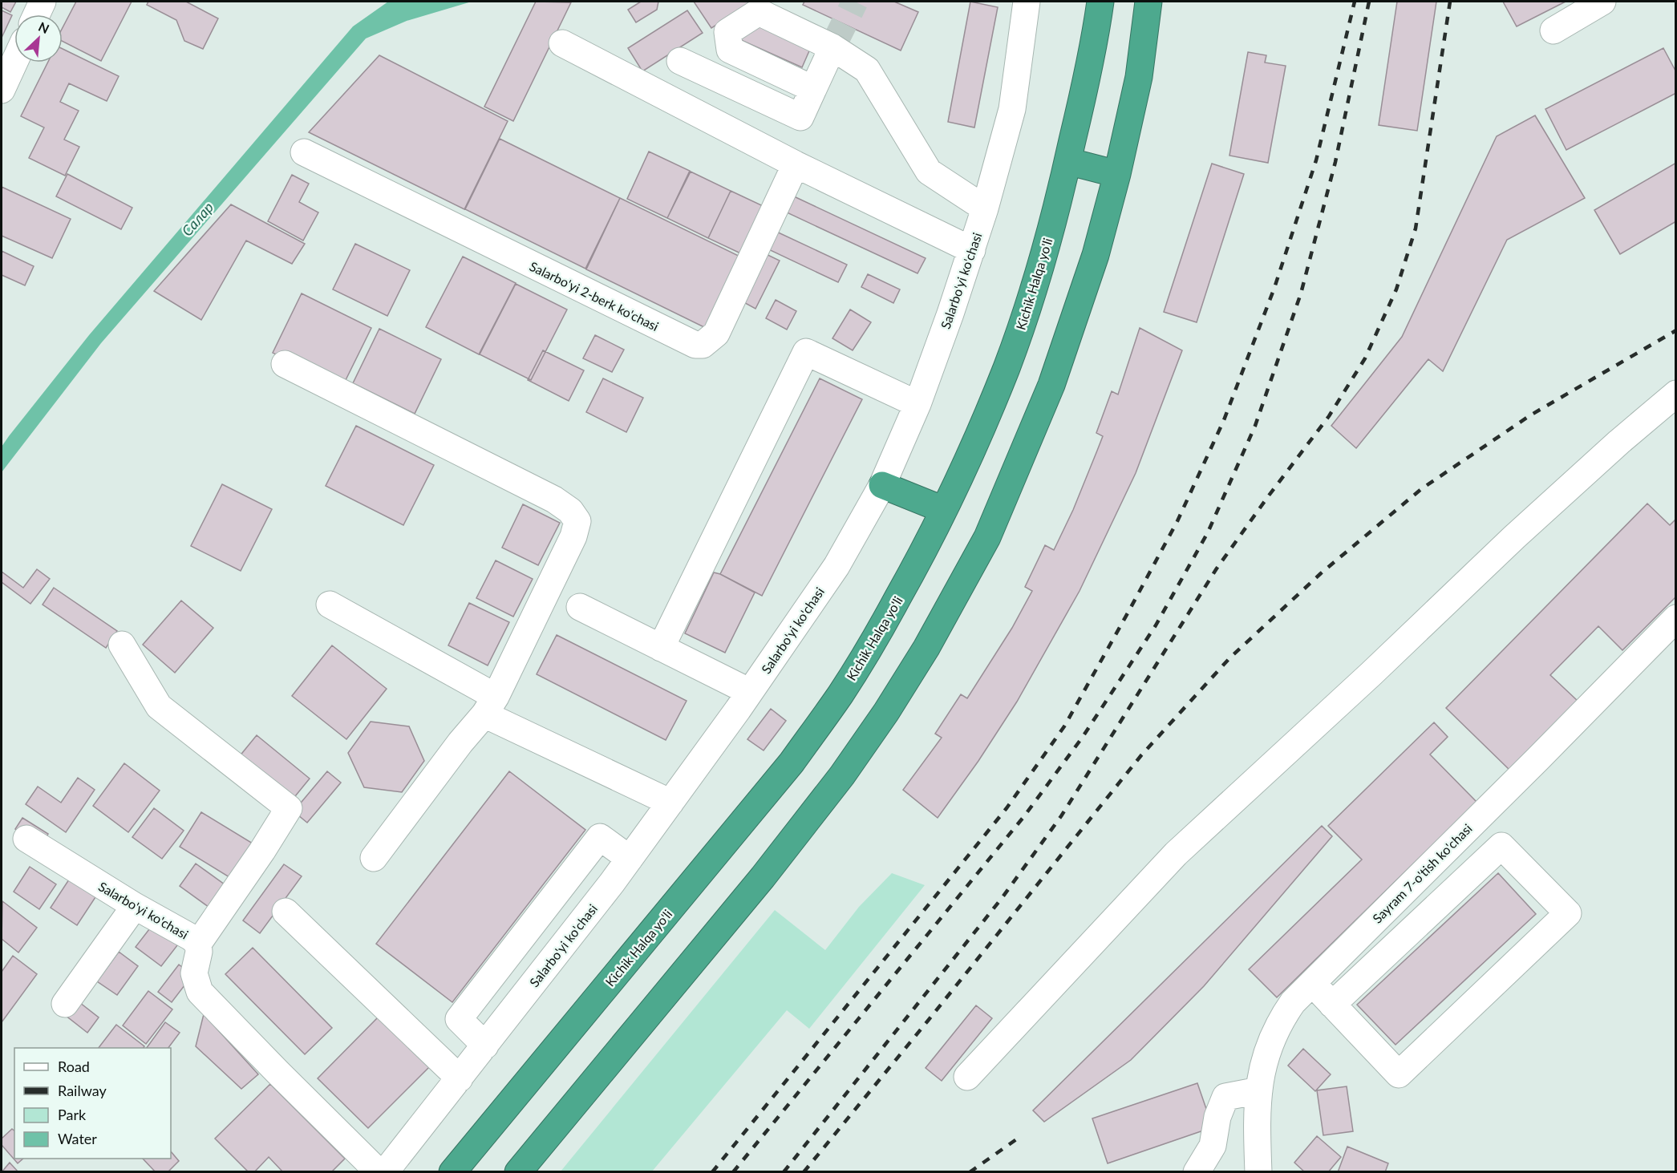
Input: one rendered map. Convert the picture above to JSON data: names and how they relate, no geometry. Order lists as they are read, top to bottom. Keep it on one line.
{"streets":{"highway":["Kichik Halqa yo'li"],"street":["Salarbo'yi ko'chasi","Salarbo'yi 2-berk ko'chasi","Sayram 7-o'tish ko'chasi"]},"water":["Салар"],"legend":["Road","Railway","Park","Water"],"north":"top right"}
